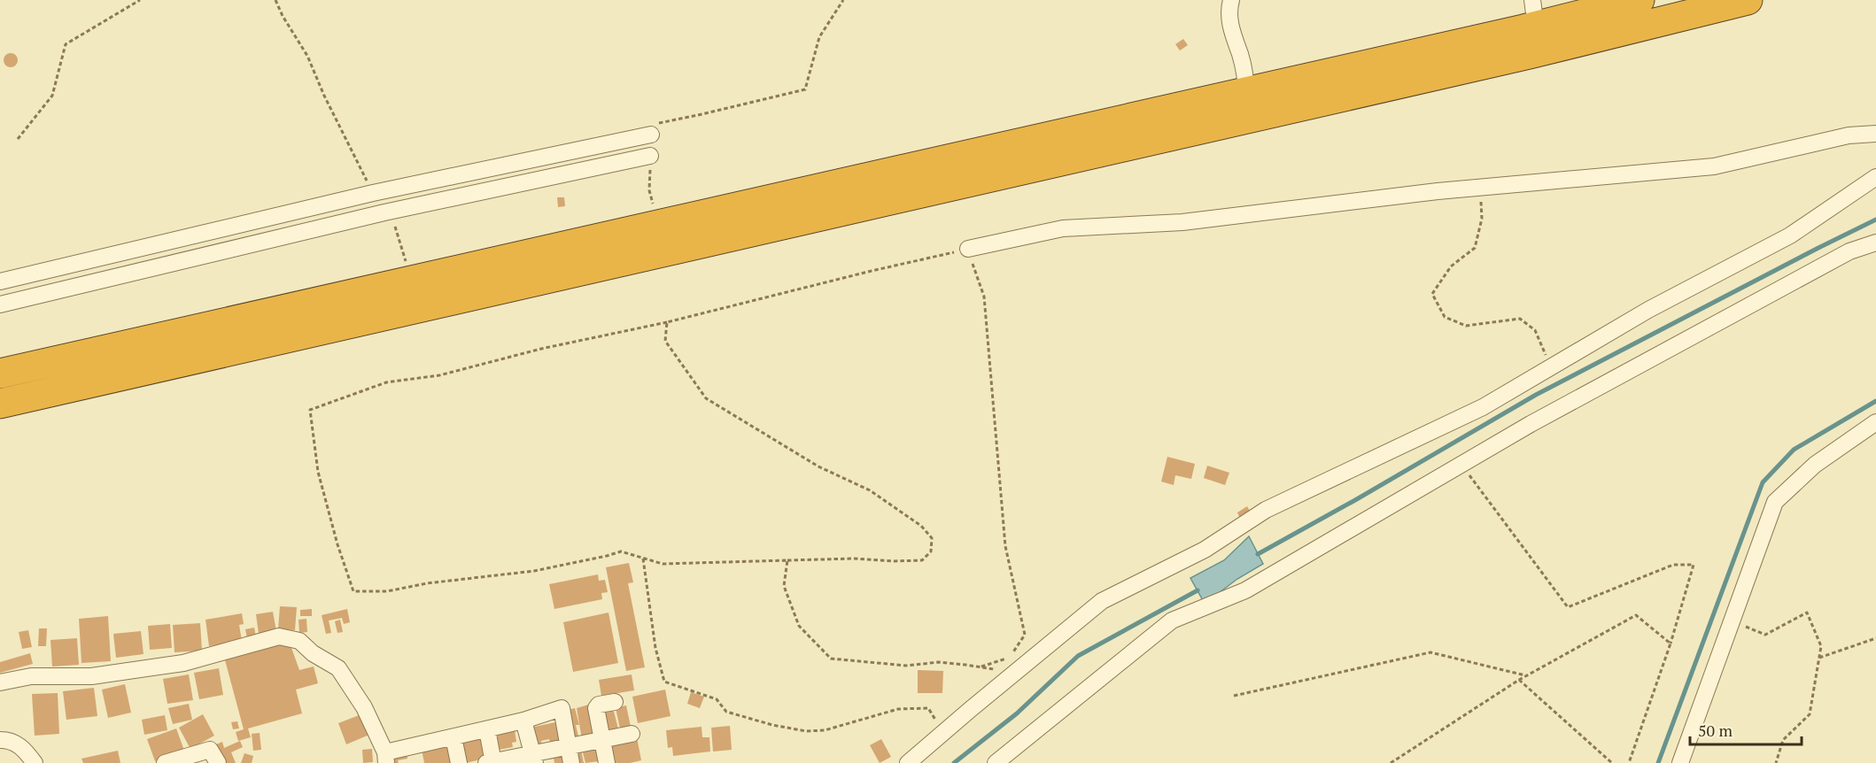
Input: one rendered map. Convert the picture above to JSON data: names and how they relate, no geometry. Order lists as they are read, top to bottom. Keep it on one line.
{"scale_bar":"50 m"}
